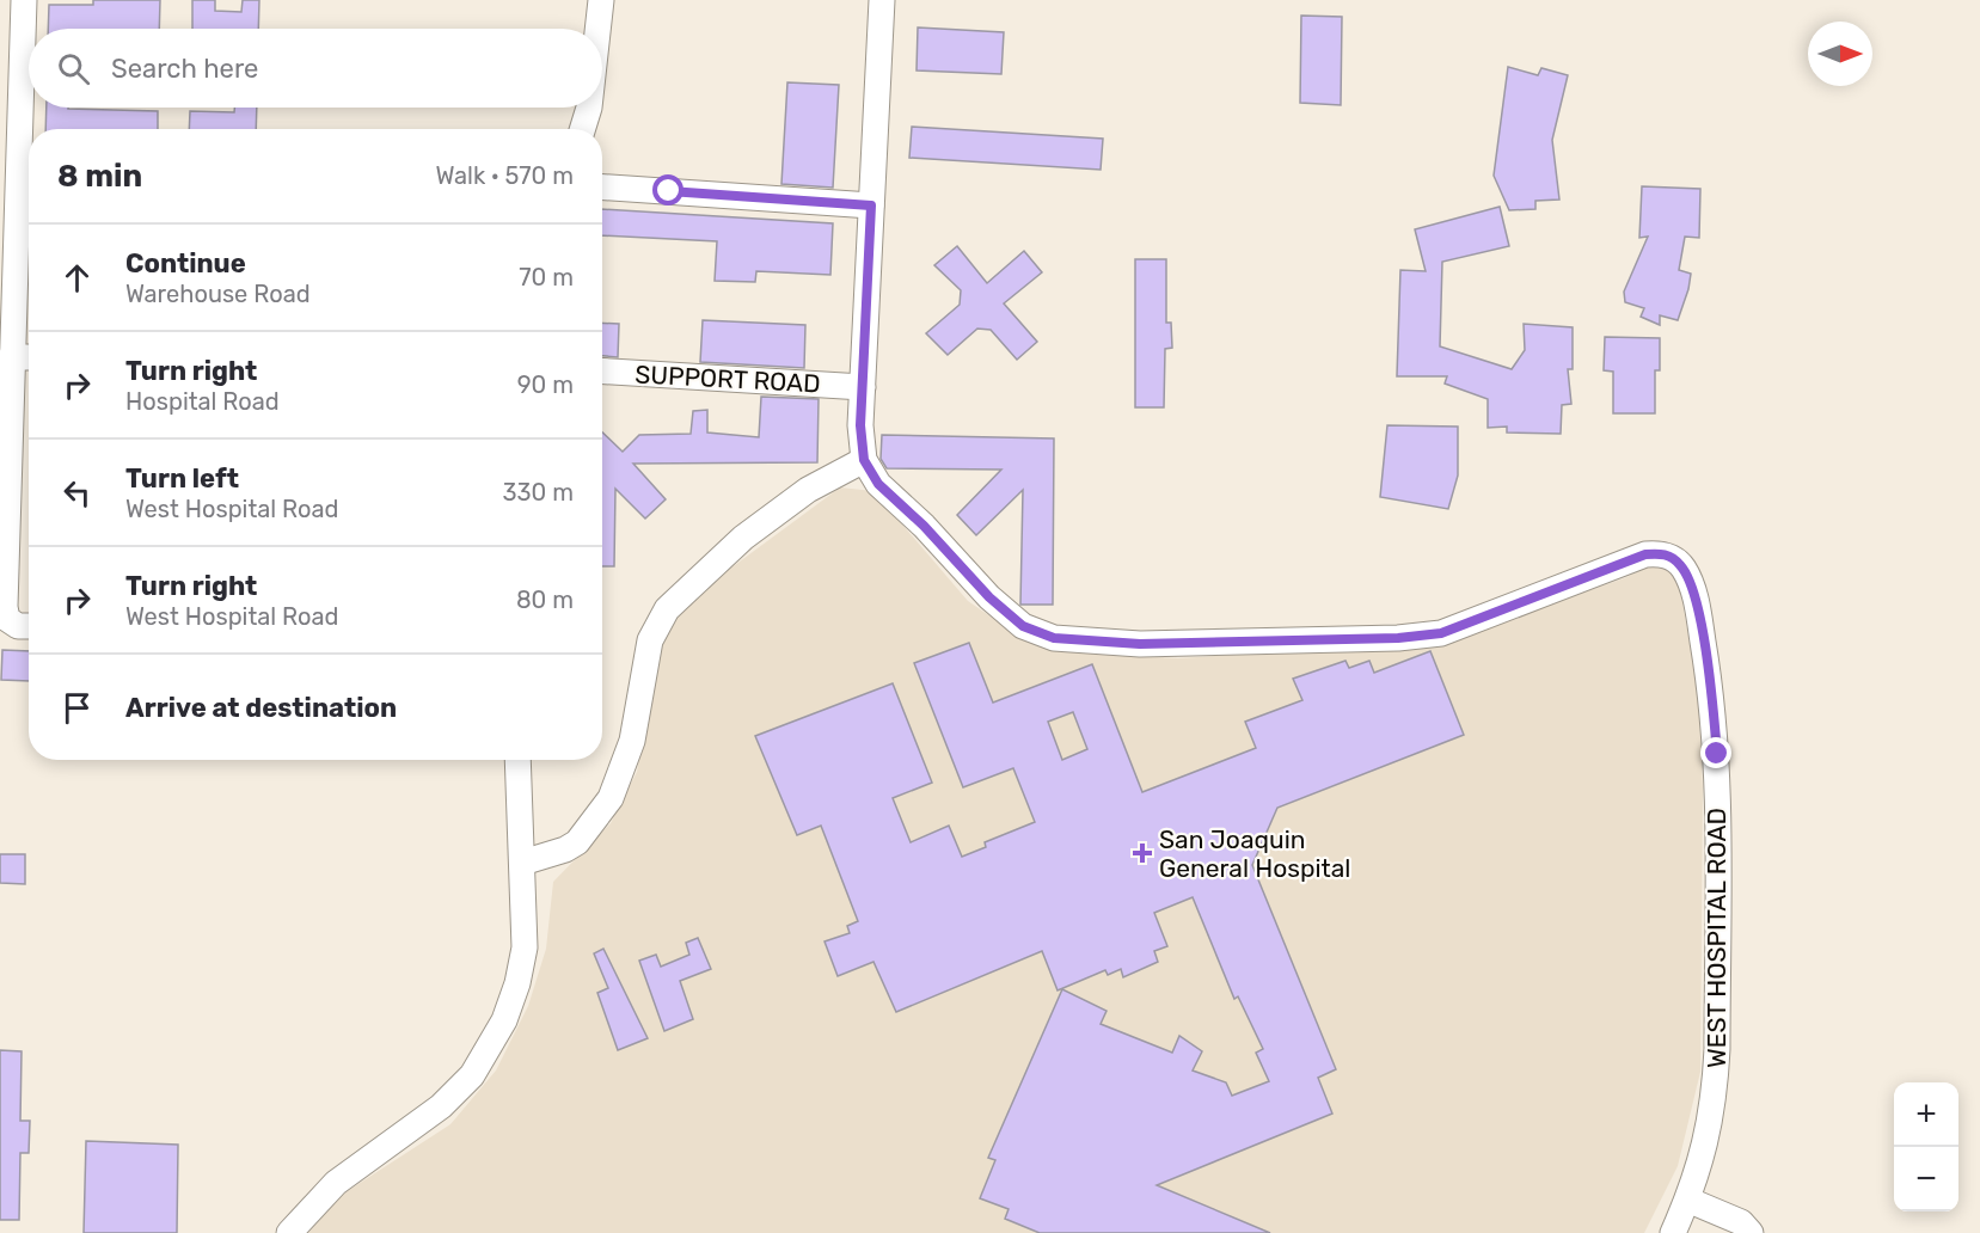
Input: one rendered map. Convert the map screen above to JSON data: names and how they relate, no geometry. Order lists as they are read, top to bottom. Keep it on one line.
{"streets":{"street":["SUPPORT ROAD","WEST HOSPITAL ROAD"]},"places":{"health":["San Joaquin General Hospital"]},"north":"right","page":{"search":"Search here","heading":["8 min","Walk · 570 m"],"list":[["Continue","Warehouse Road","70 m"],["Turn right","Hospital Road","90 m"],["Turn left","West Hospital Road","330 m"],["Turn right","West Hospital Road","80 m"],"Arrive at destination"],"map_buttons":["+","−"]}}
